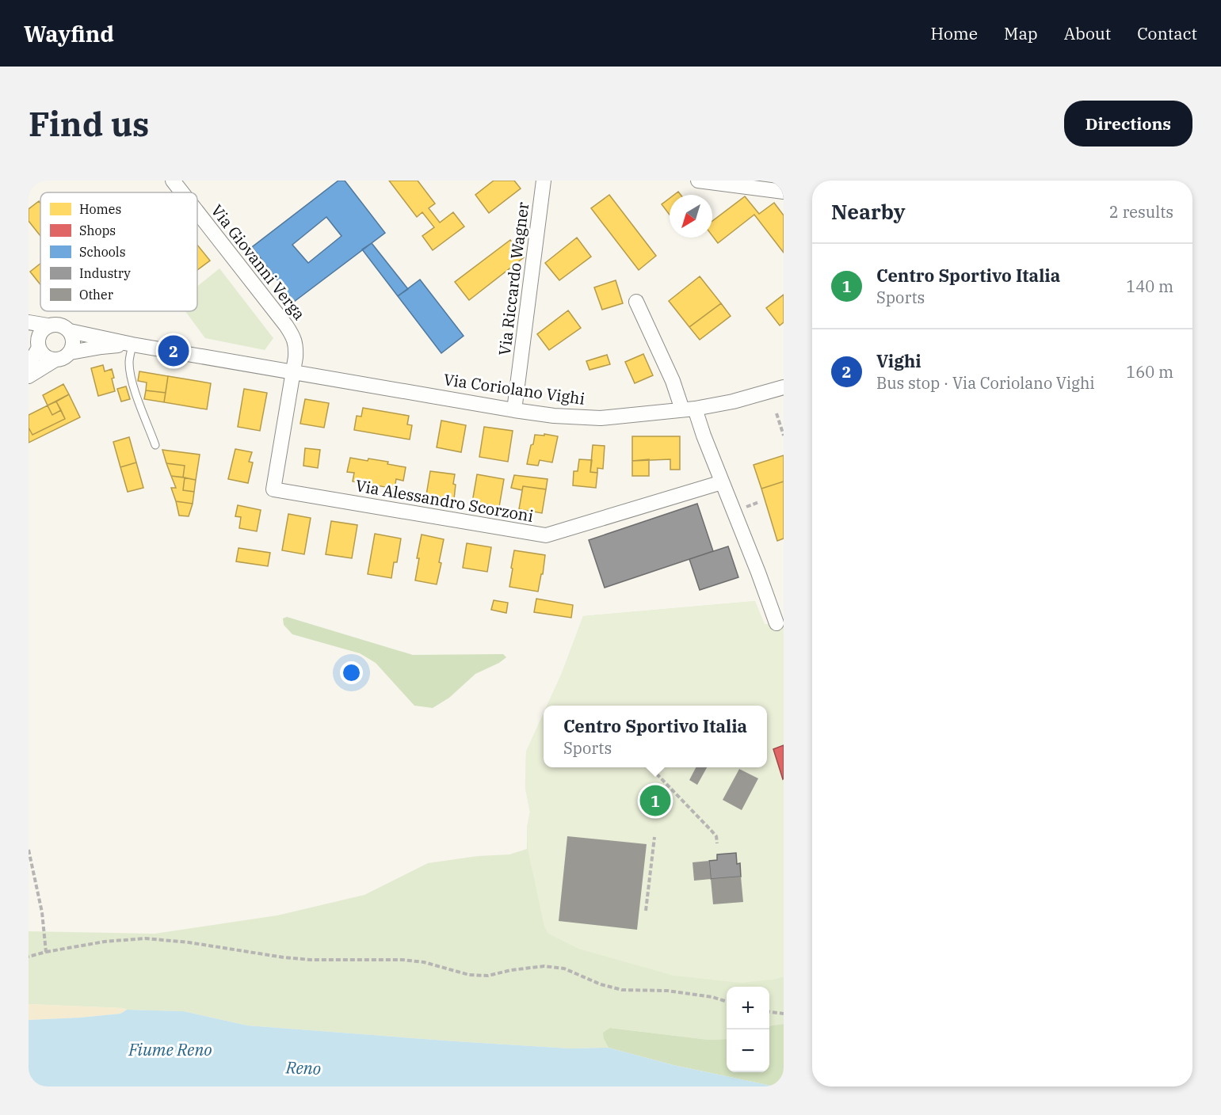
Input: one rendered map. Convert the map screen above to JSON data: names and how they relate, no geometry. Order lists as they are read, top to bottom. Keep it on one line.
{"streets":{"street":["Via Giovanni Verga","Via Riccardo Wagner","Via Coriolano Vighi","Via Alessandro Scorzoni"]},"crossings":[["Via Giovanni Verga","Via Coriolano Vighi"],["Via Giovanni Verga","Via Alessandro Scorzoni"],["Via Riccardo Wagner","Via Coriolano Vighi"],["Via Coriolano Vighi","Via Alessandro Scorzoni"]],"water":["Fiume Reno","Reno"],"legend":["Homes","Shops","Schools","Industry","Other"],"north":"bottom left","page":{"header":"Wayfind","nav":["Home","Map","About","Contact"],"buttons":"Directions","title":"Find us","heading":["Nearby","2 results"],"list":[{"mark":"1","name":"Centro Sportivo Italia","note":"Sports","value":"140 m"},{"mark":"2","name":"Vighi","note":"Bus stop · Via Coriolano Vighi","value":"160 m"}],"pins":["2","1"],"popup":["Centro Sportivo Italia","Sports"],"map_buttons":["+","−"]}}
